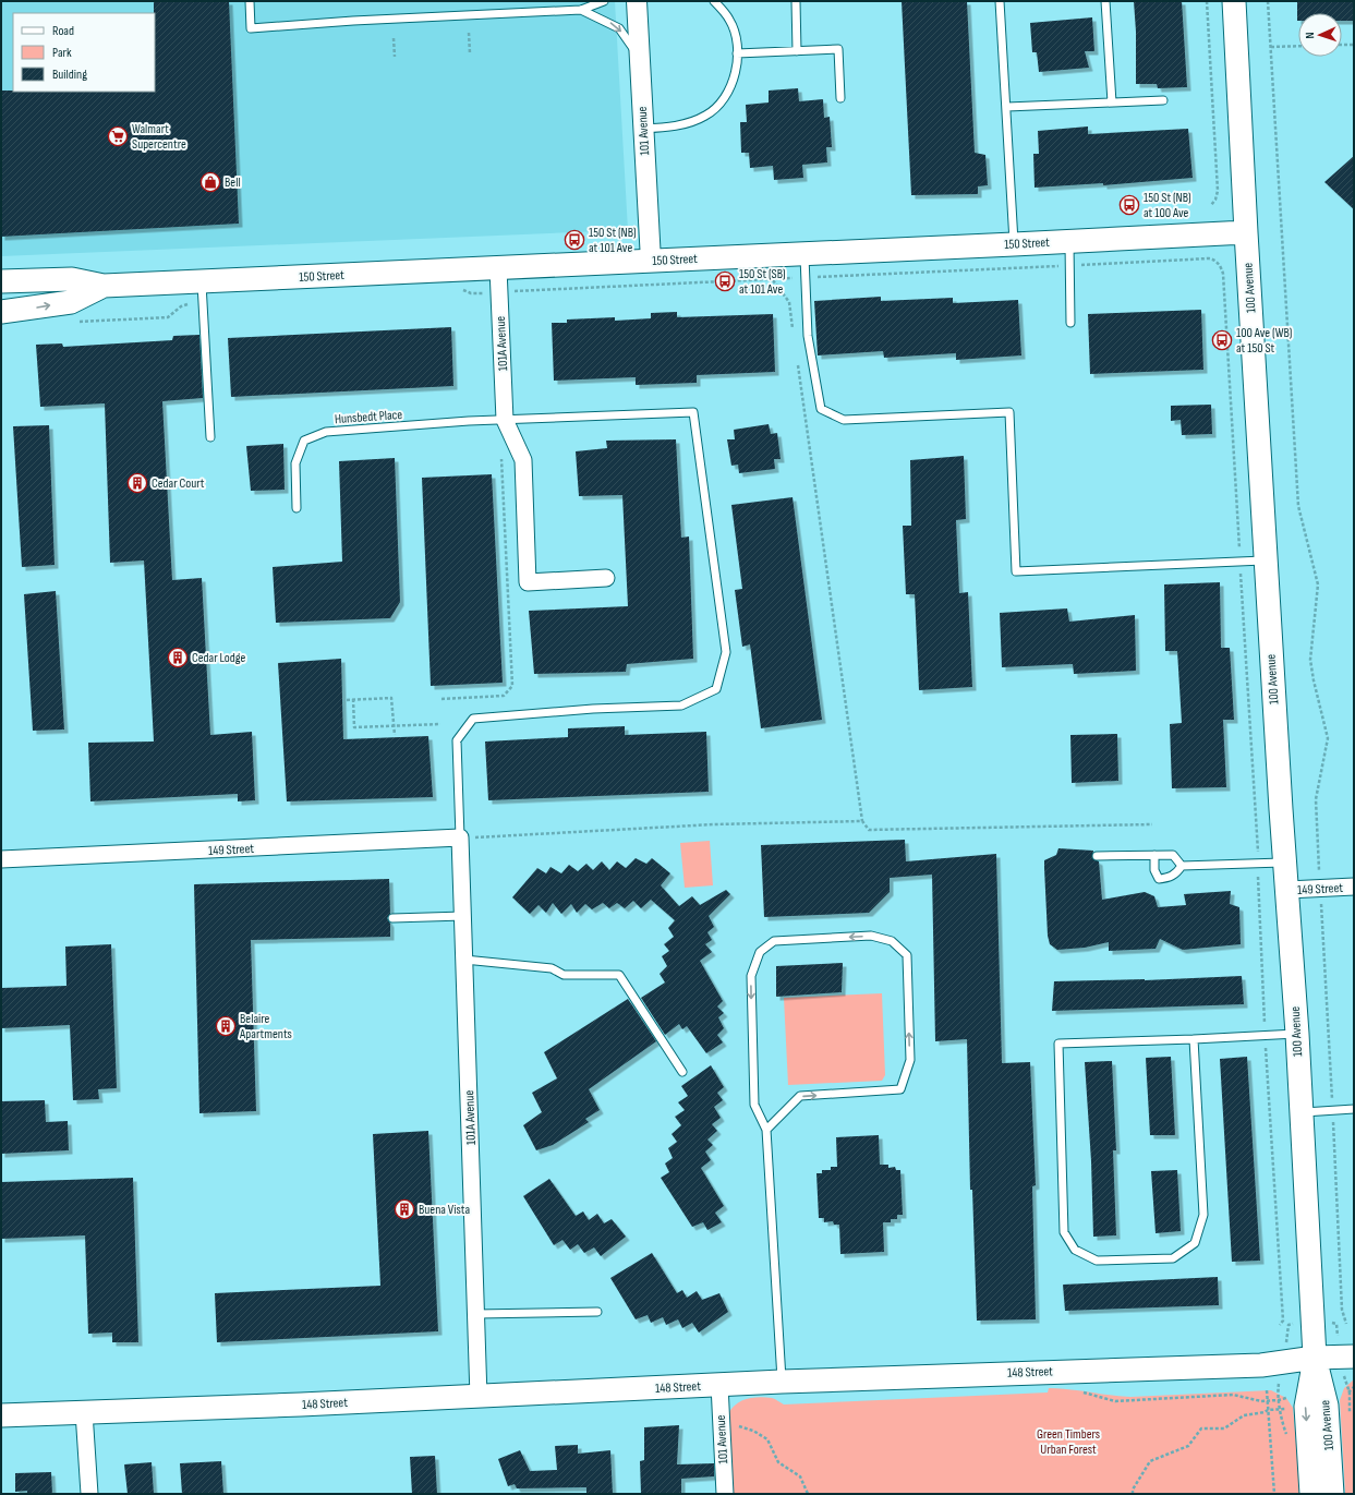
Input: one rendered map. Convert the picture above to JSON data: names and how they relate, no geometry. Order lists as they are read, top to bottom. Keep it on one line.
{"streets":{"main road":["150 Street","100 Avenue","148 Street"],"street":["101 Avenue","101A Avenue","149 Street"],"lane":["Hunsbedt Place"]},"crossings":[["101 Avenue","150 Street"],["101 Avenue","148 Street"],["150 Street","100 Avenue"],["150 Street","101A Avenue"],["100 Avenue","149 Street"],["100 Avenue","148 Street"],["101A Avenue","Hunsbedt Place"],["101A Avenue","149 Street"],["101A Avenue","148 Street"],["Hunsbedt Place","149 Street"]],"parks":["Green Timbers Urban Forest"],"places":{"supermarket":["Walmart Supercentre"],"shop":["Bell"],"bus stop":["150 St (NB) at 100 Ave","150 St (NB) at 101 Ave","150 St (SB) at 101 Ave","100 Ave (WB) at 150 St"],"building":["Cedar Court","Cedar Lodge","Belaire Apartments","Buena Vista"]},"legend":["Road","Park","Building"],"north":"left"}
